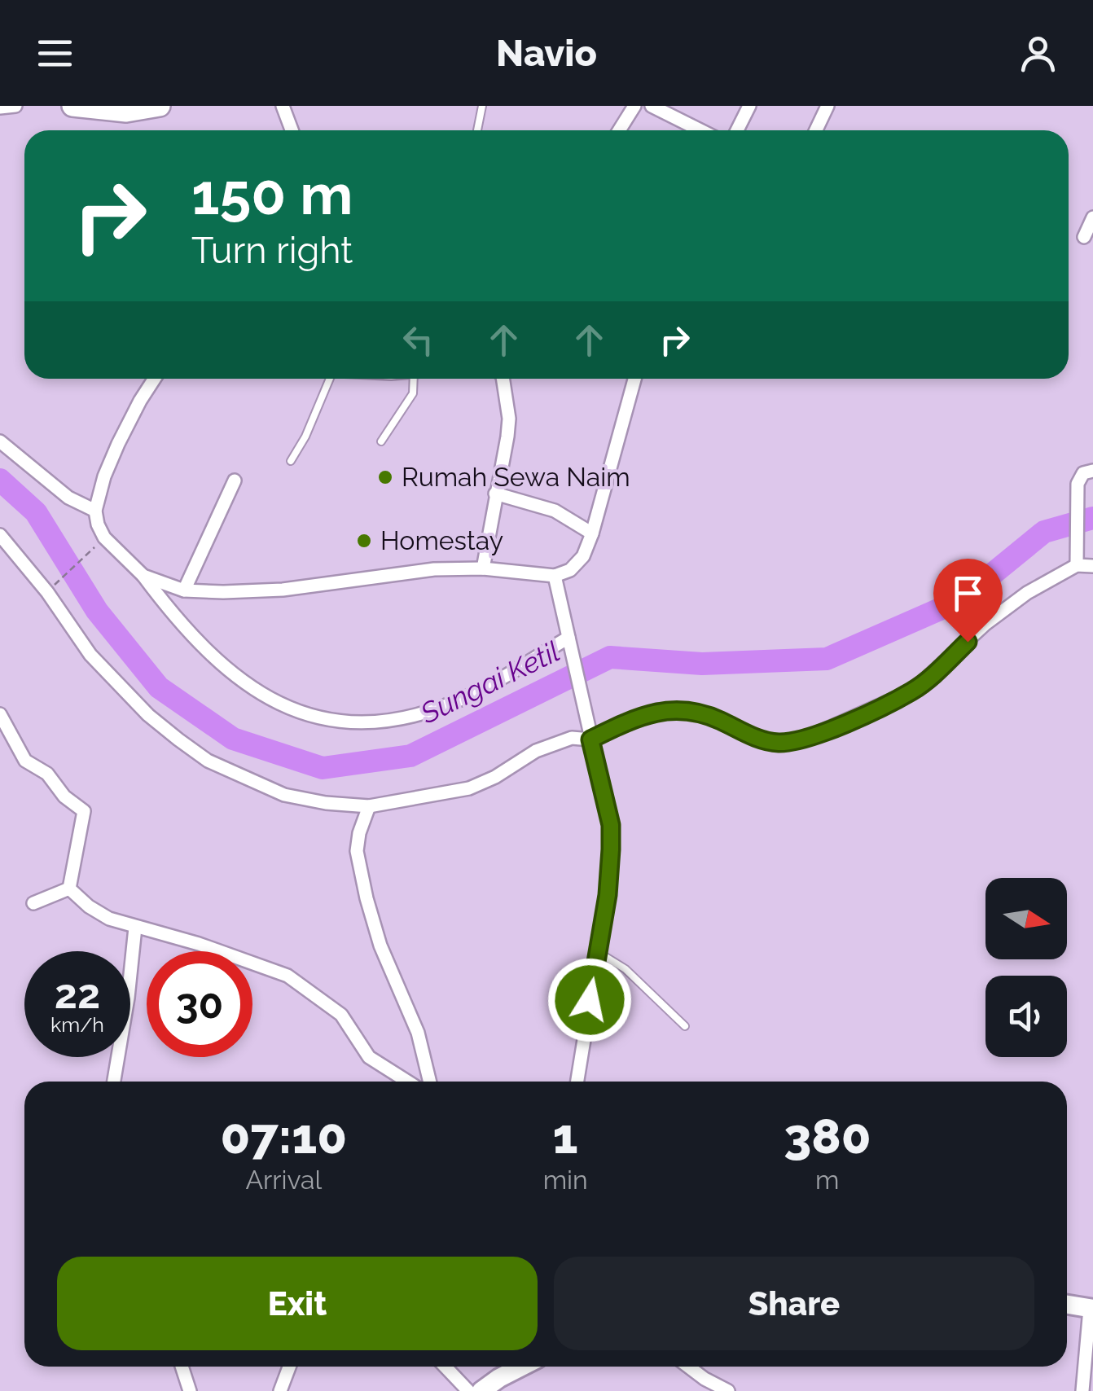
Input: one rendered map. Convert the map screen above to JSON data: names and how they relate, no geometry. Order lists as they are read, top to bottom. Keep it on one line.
{"water":["Sungai Ketil"],"places":["Rumah Sewa Naim","Homestay"],"north":"right","page":{"header":"Navio","turn":["150 m","Turn right"],"speed":"22 km/h","limit":"30","eta":["07:10","Arrival","1","min","380","m"],"buttons":["Exit","Share"]}}
